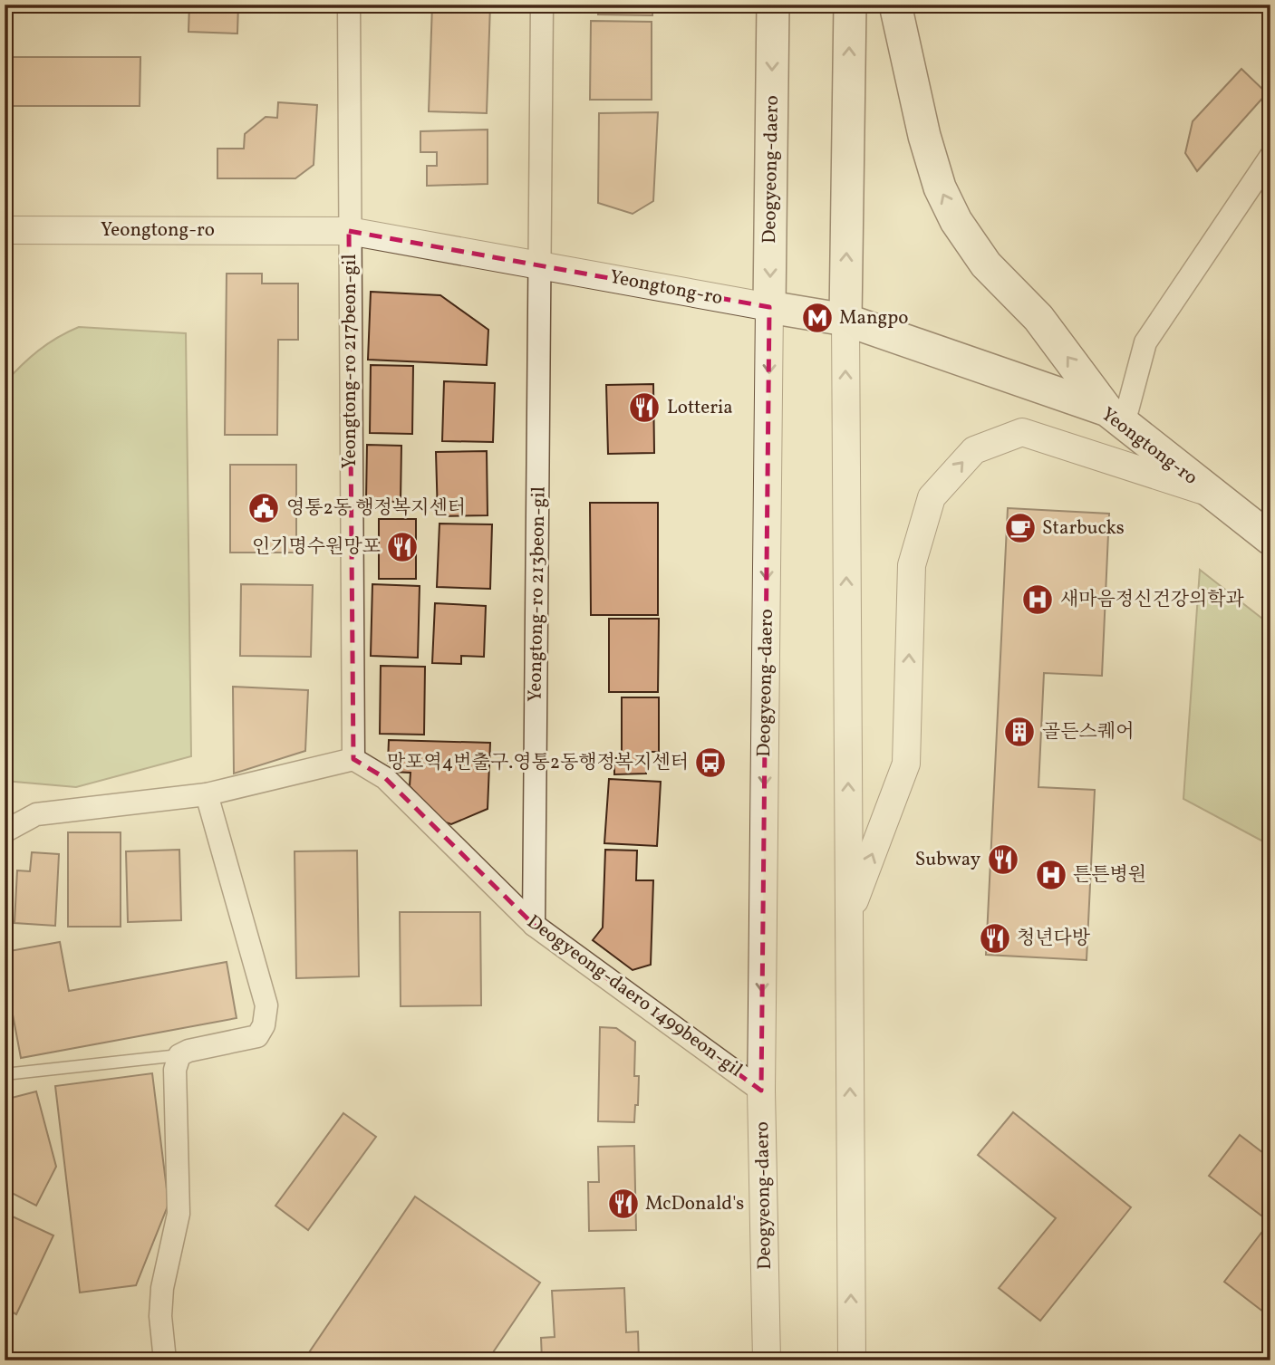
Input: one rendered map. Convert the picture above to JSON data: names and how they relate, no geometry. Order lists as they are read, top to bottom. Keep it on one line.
{"streets":{"main road":["Deogyeong-daero","Yeongtong-ro"],"street":["Yeongtong-ro 217beon-gil","Yeongtong-ro 213beon-gil","Deogyeong-daero 1499beon-gil"]},"crossings":[["Deogyeong-daero","Yeongtong-ro"],["Deogyeong-daero","Deogyeong-daero 1499beon-gil"],["Yeongtong-ro","Yeongtong-ro 217beon-gil"],["Yeongtong-ro","Yeongtong-ro 213beon-gil"],["Yeongtong-ro 217beon-gil","Deogyeong-daero 1499beon-gil"],["Yeongtong-ro 213beon-gil","Deogyeong-daero 1499beon-gil"]],"one_way":["Deogyeong-daero"],"places":{"metro station":["Mangpo"],"restaurant":["Lotteria","인기명수원망포","Subway","청년다방","McDonald's"],"public building":["영통2동 행정복지센터"],"cafe":["Starbucks"],"hospital":["새마음정신건강의학과","튼튼병원"],"building":["골든스퀘어"],"bus stop":["망포역4번출구.영통2동행정복지센터"]}}
